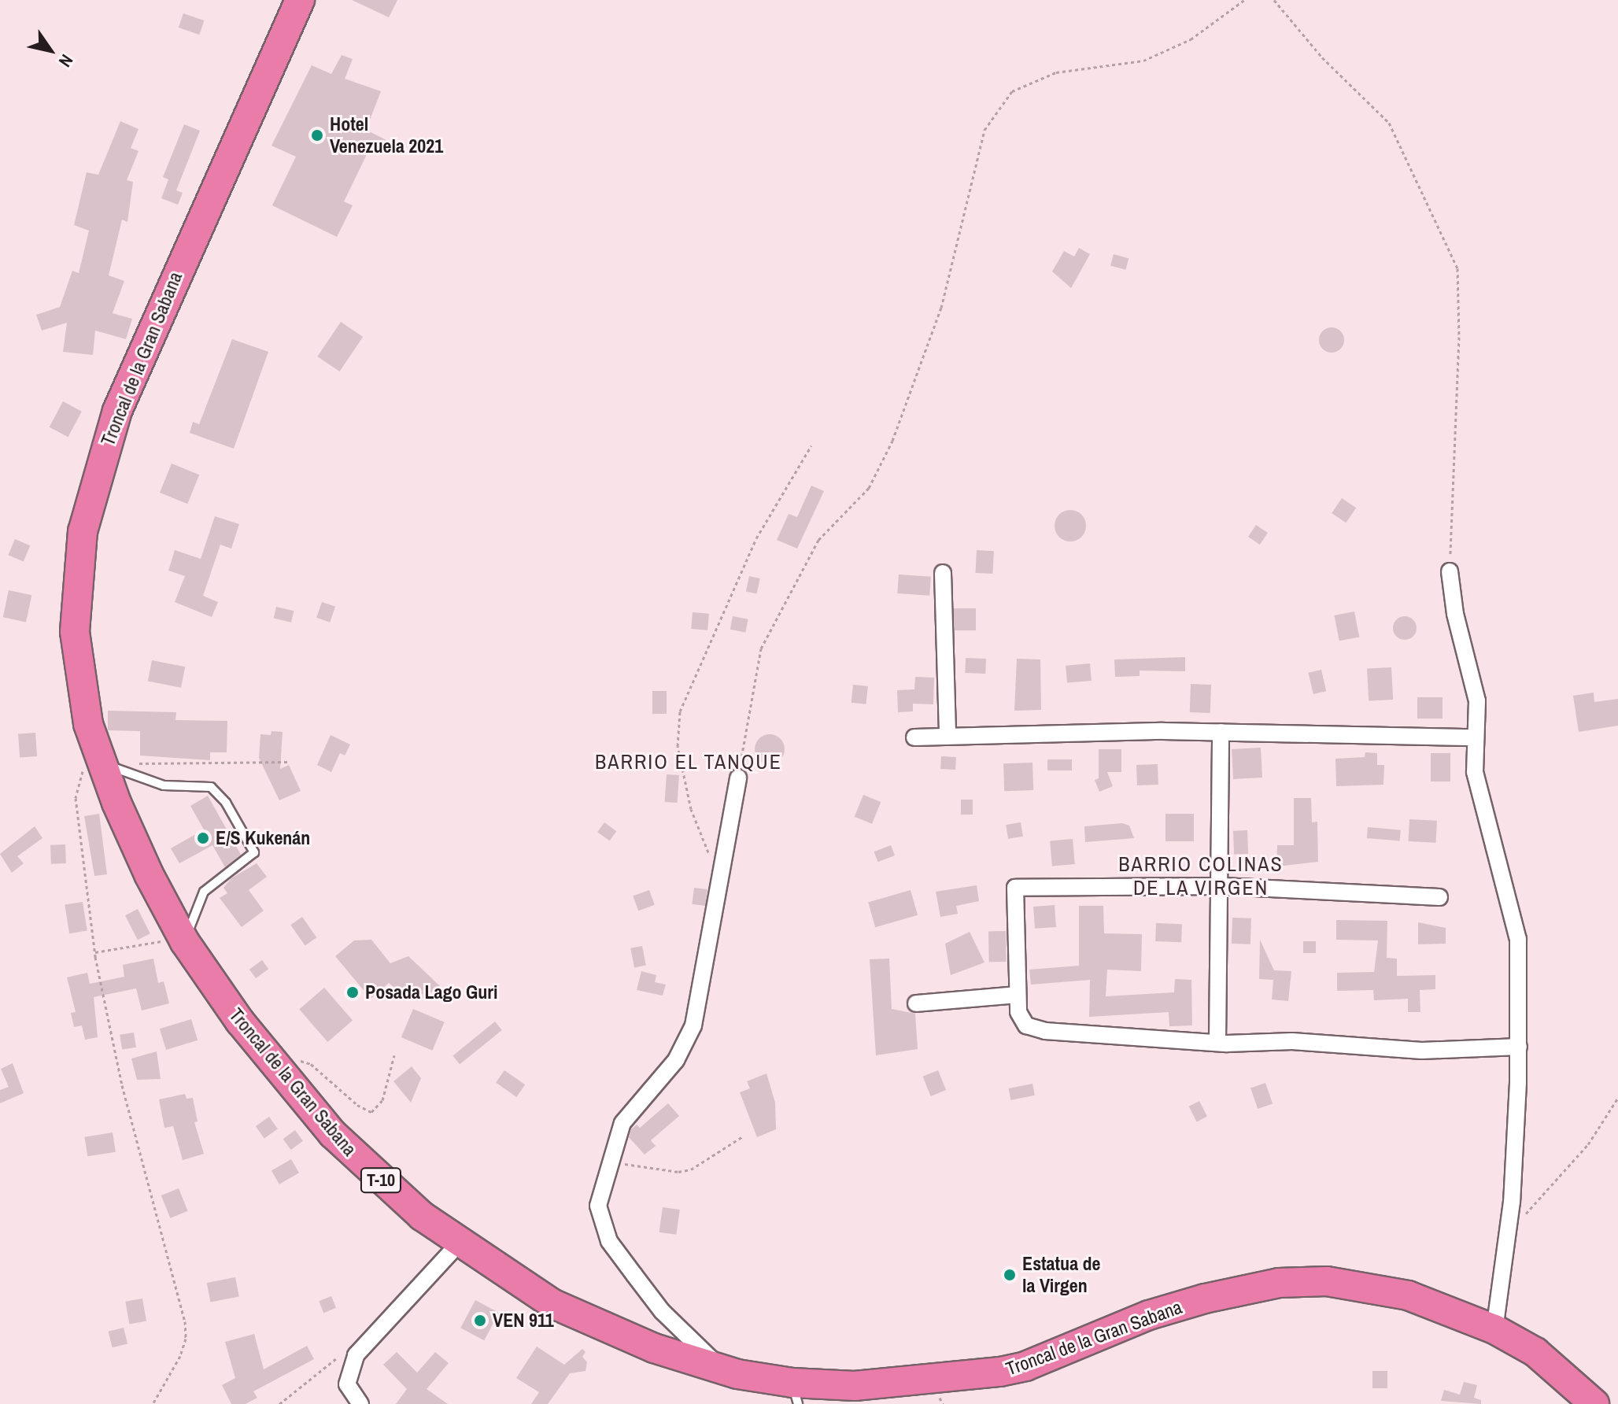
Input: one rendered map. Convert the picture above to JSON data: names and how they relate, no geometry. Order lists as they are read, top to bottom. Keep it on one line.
{"streets":{"highway":["Troncal de la Gran Sabana","T-10"]},"districts":["BARRIO EL TANQUE","BARRIO COLINAS DE LA VIRGEN"],"places":["Hotel Venezuela 2021","E/S Kukenán","Posada Lago Guri","Estatua de la Virgen","VEN 911"],"north":"bottom right"}
